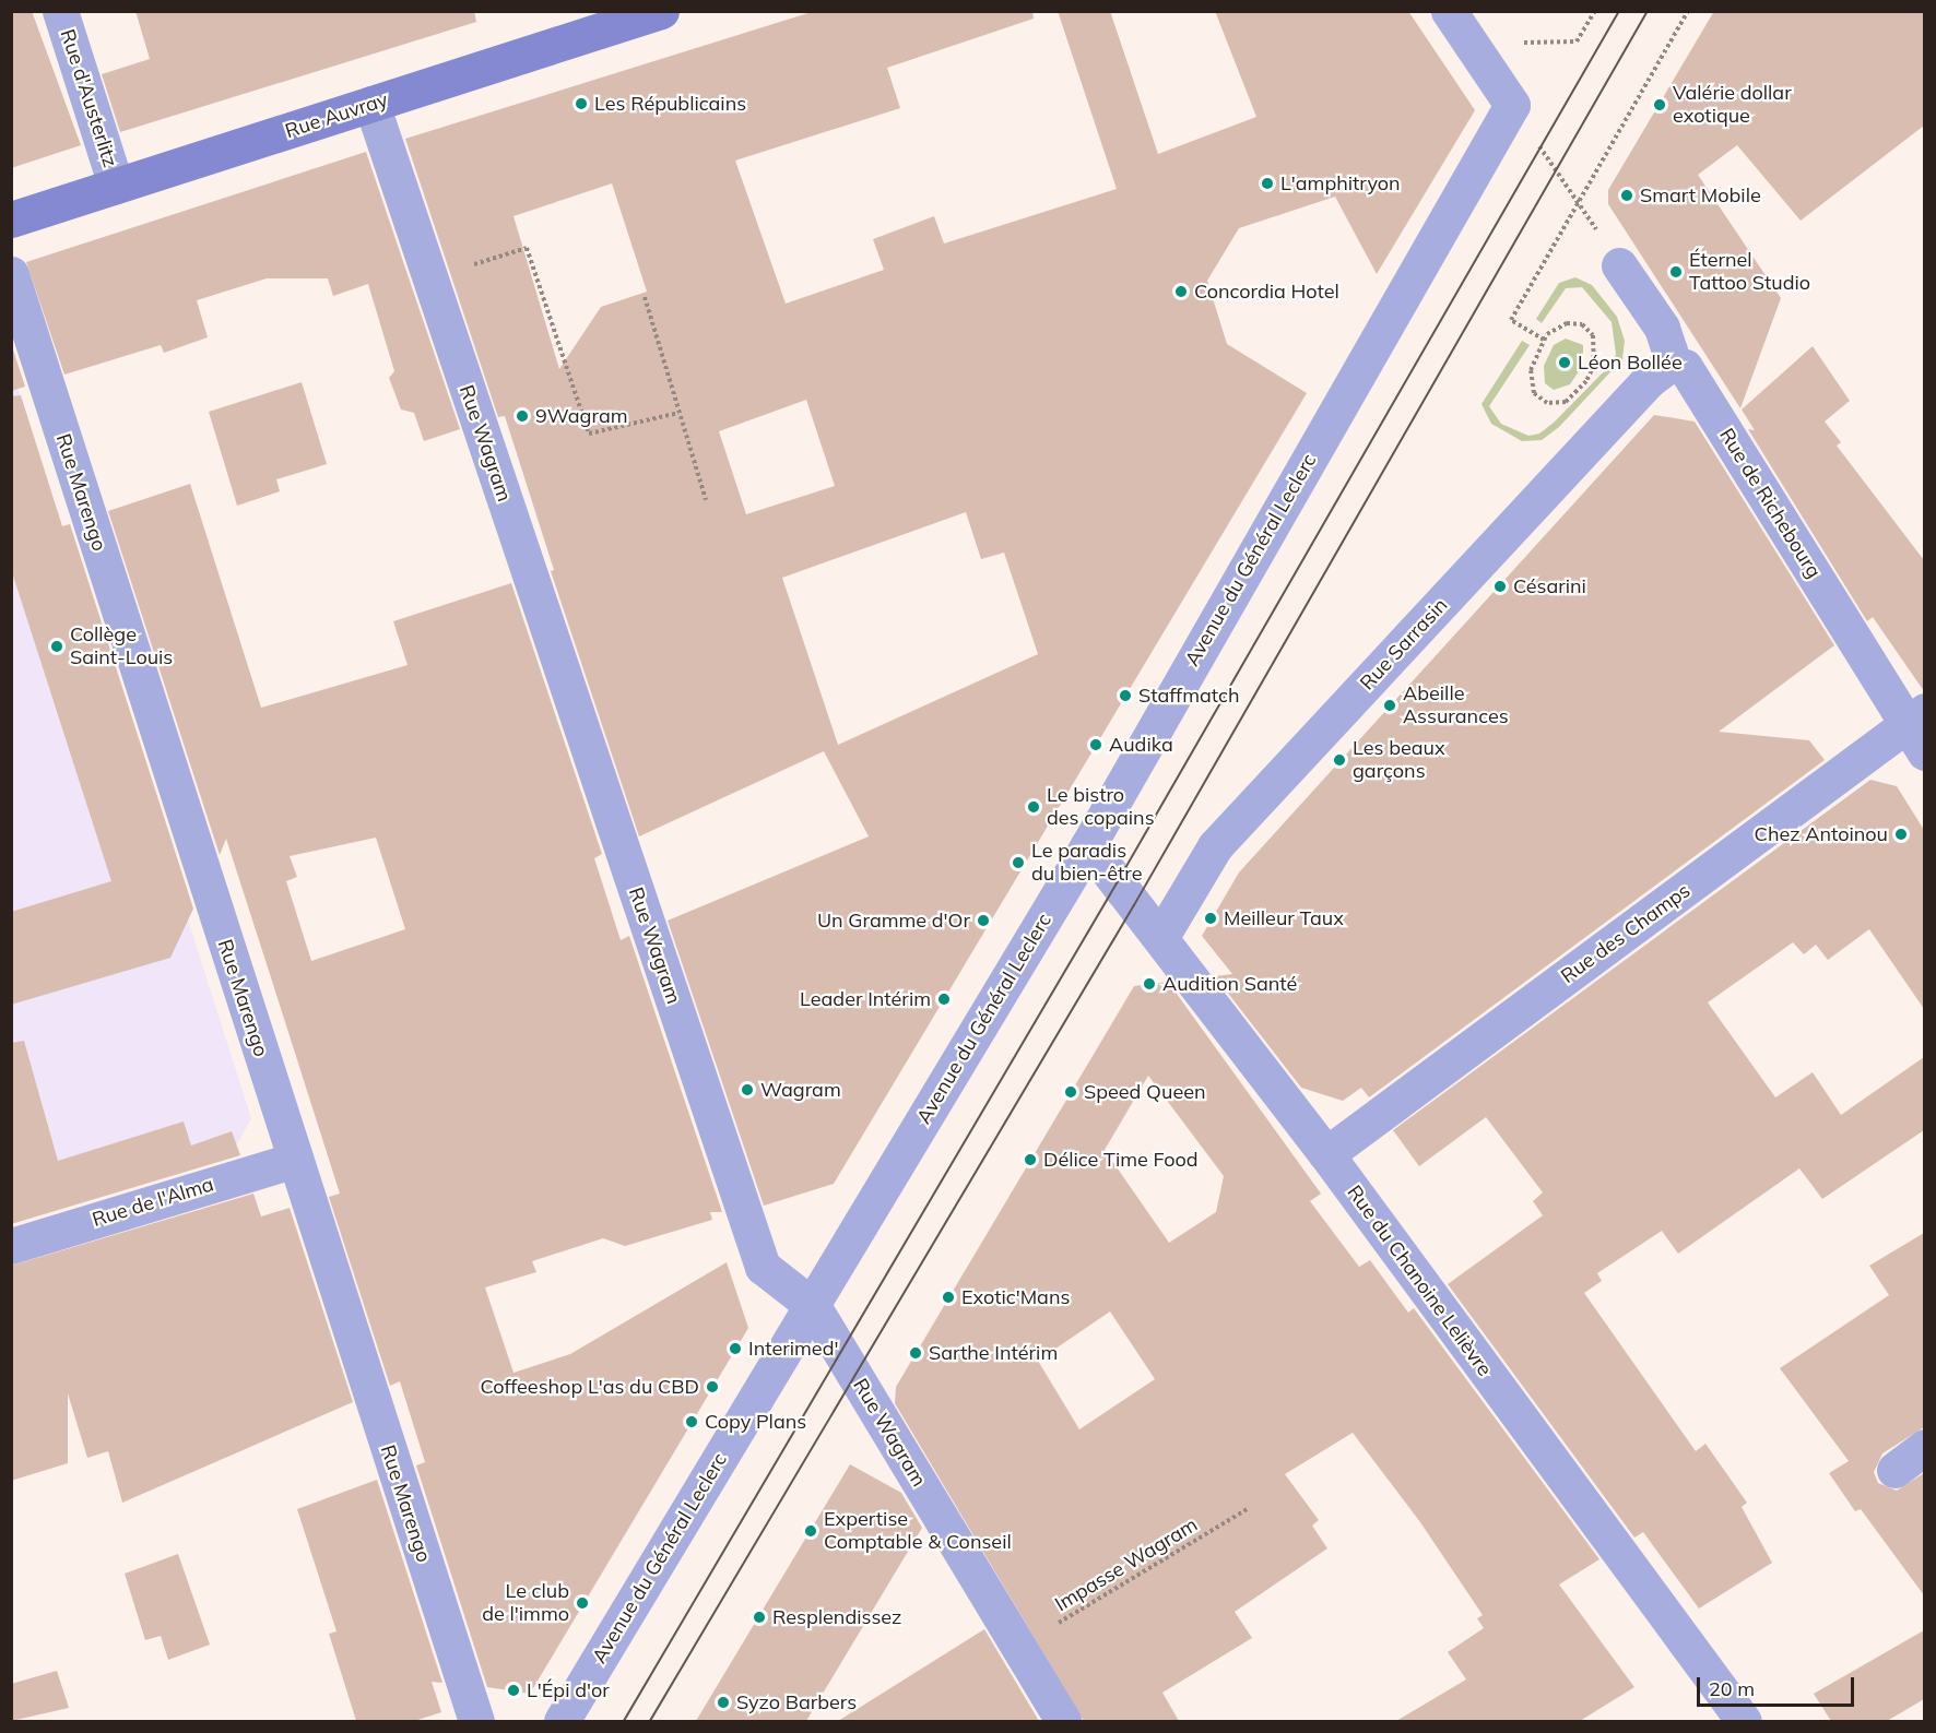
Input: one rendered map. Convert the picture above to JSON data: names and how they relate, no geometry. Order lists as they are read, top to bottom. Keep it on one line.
{"streets":{"street":["Rue d'Austerlitz","Rue Auvray","Rue Wagram","Rue Marengo","Rue de Richebourg","Avenue du Général Leclerc","Rue Sarrasin","Rue des Champs","Rue de l'Alma","Rue du Chanoine Lelièvre"],"path":["Impasse Wagram"]},"crossings":[["Rue d'Austerlitz","Rue Auvray"],["Rue Auvray","Rue Wagram"],["Rue Wagram","Avenue du Général Leclerc"],["Rue Wagram","Impasse Wagram"],["Rue Marengo","Rue de l'Alma"],["Rue de Richebourg","Rue Sarrasin"],["Rue de Richebourg","Rue des Champs"],["Avenue du Général Leclerc","Rue du Chanoine Lelièvre"],["Rue Sarrasin","Rue du Chanoine Lelièvre"],["Rue des Champs","Rue du Chanoine Lelièvre"]],"places":["Les Républicains","Valérie dollar exotique","L'amphitryon","Smart Mobile","Éternel Tattoo Studio","Concordia Hotel","Léon Bollée","9Wagram","Césarini","Collège Saint-Louis","Staffmatch","Abeille Assurances","Audika","Les beaux garçons","Le bistro des copains","Chez Antoinou","Le paradis du bien-être","Meilleur Taux","Un Gramme d'Or","Audition Santé","Leader Intérim","Wagram","Speed Queen","Délice Time Food","Exotic'Mans","Interimed'","Sarthe Intérim","Coffeeshop L'as du CBD","Copy Plans","Expertise Comptable & Conseil","Le club de l'immo","Resplendissez","L'Épi d'or","Syzo Barbers"],"scale_bar":"20 m"}
